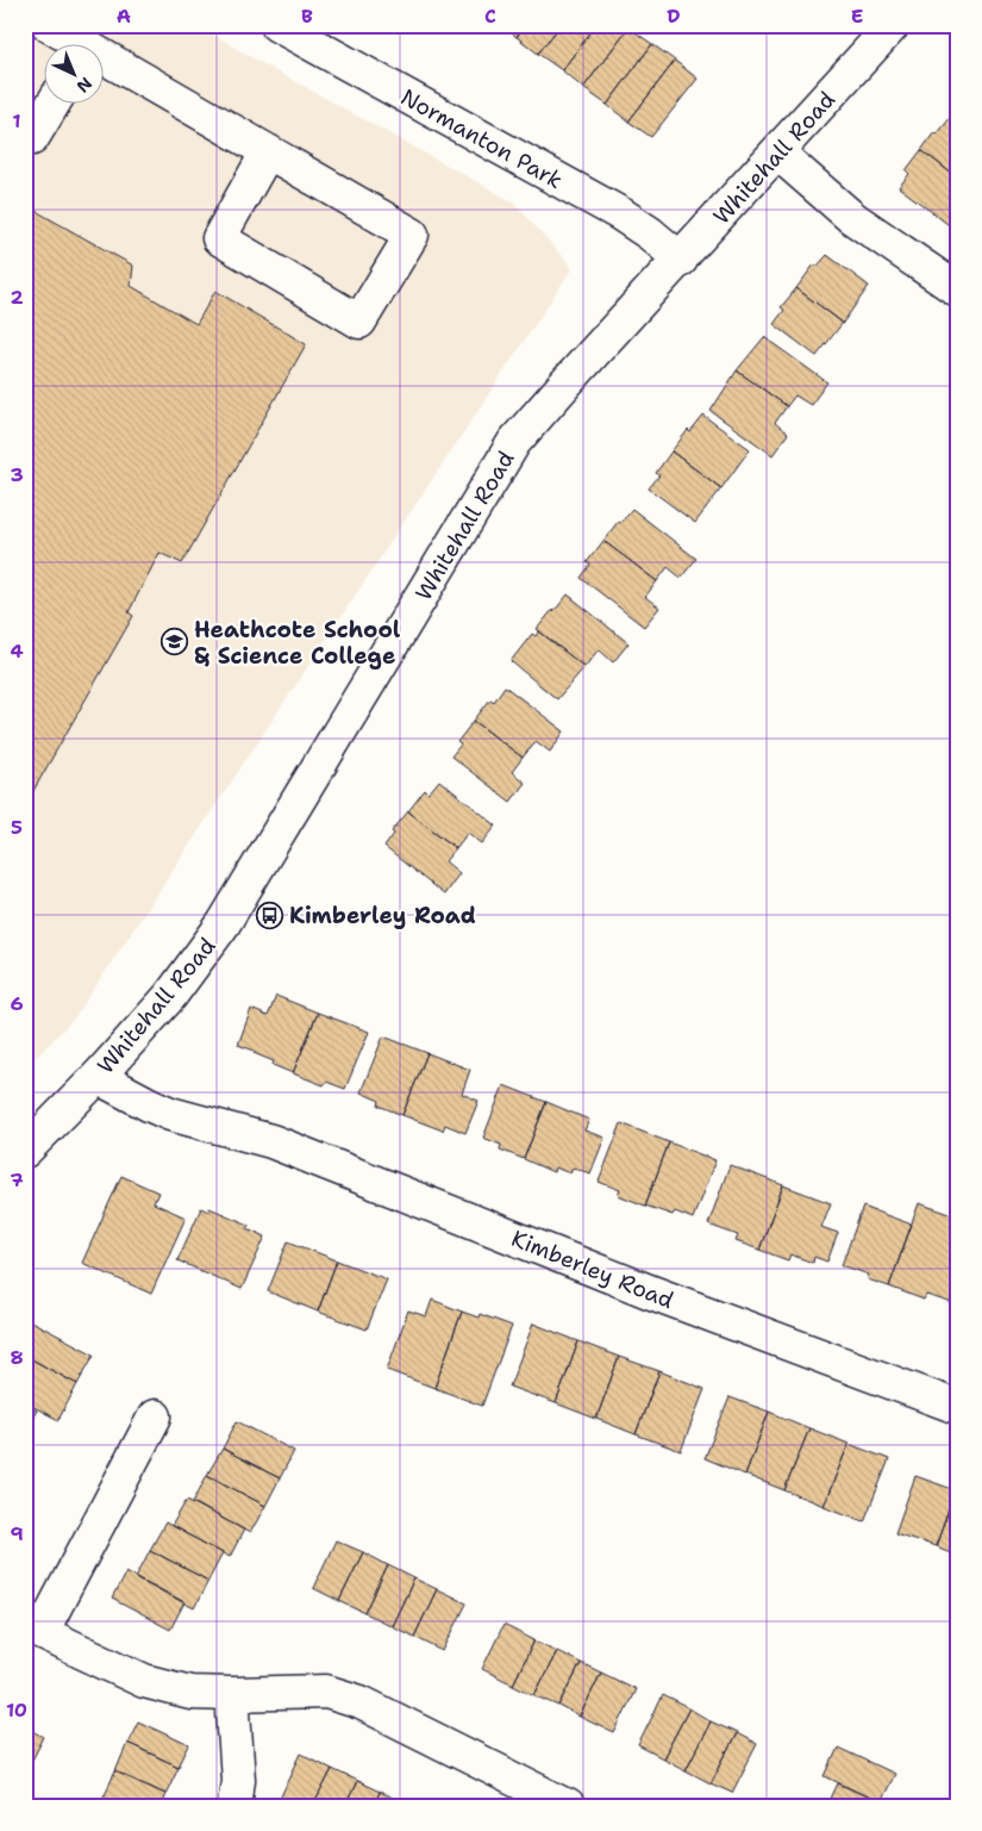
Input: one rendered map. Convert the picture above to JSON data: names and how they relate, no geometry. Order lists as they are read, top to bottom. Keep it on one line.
{"streets":{"street":["Normanton Park","Whitehall Road","Kimberley Road"]},"crossings":[["Normanton Park","Whitehall Road"],["Whitehall Road","Kimberley Road"]],"places":{"school or university":["Heathcote School & Science College"],"bus stop":["Kimberley Road"]},"north":"bottom right","grid":{"columns":["A","B","C","D","E"],"rows":["1","2","3","4","5","6","7","8","9","10"]}}
